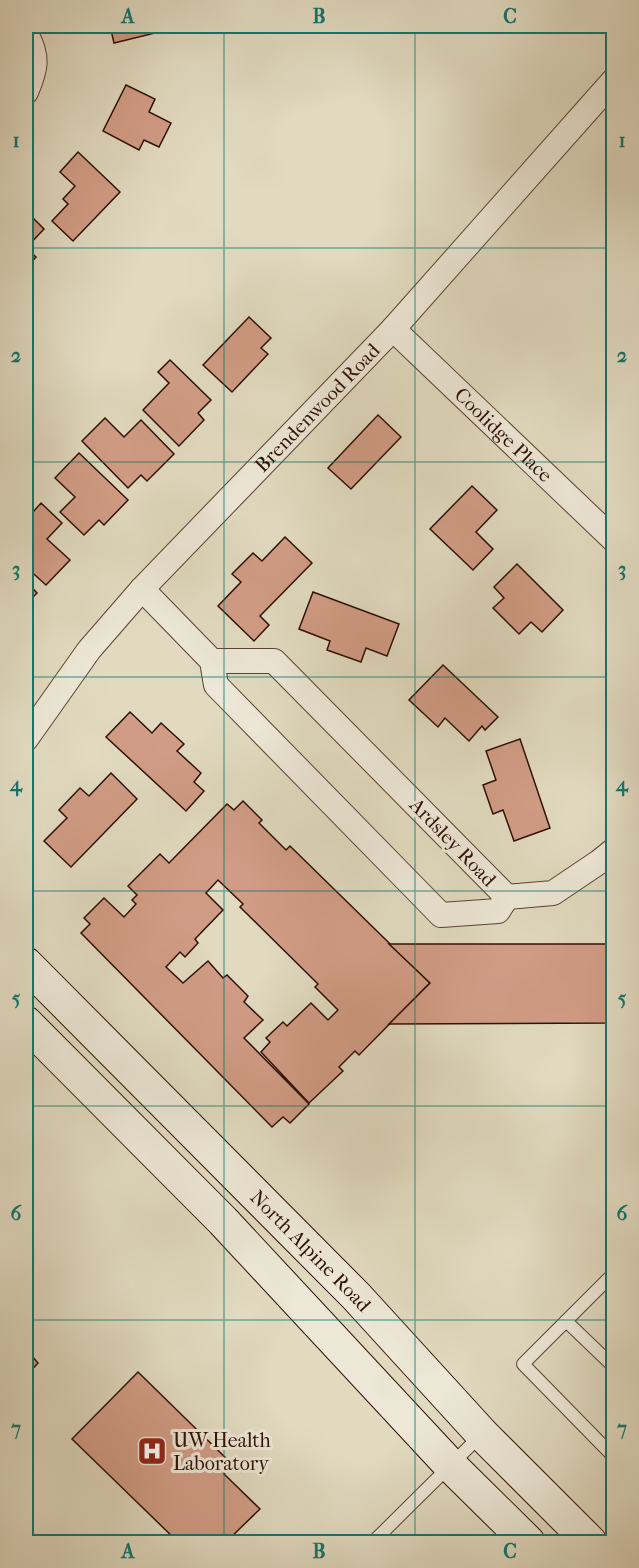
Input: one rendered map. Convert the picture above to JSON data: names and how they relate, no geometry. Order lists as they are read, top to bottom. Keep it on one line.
{"streets":{"main road":["North Alpine Road"],"street":["Brendenwood Road","Coolidge Place","Ardsley Road"]},"crossings":[["Brendenwood Road","Coolidge Place"],["Brendenwood Road","Ardsley Road"]],"places":{"hospital":["UW Health Laboratory"]},"grid":{"columns":["A","B","C"],"rows":["1","2","3","4","5","6","7"]}}
